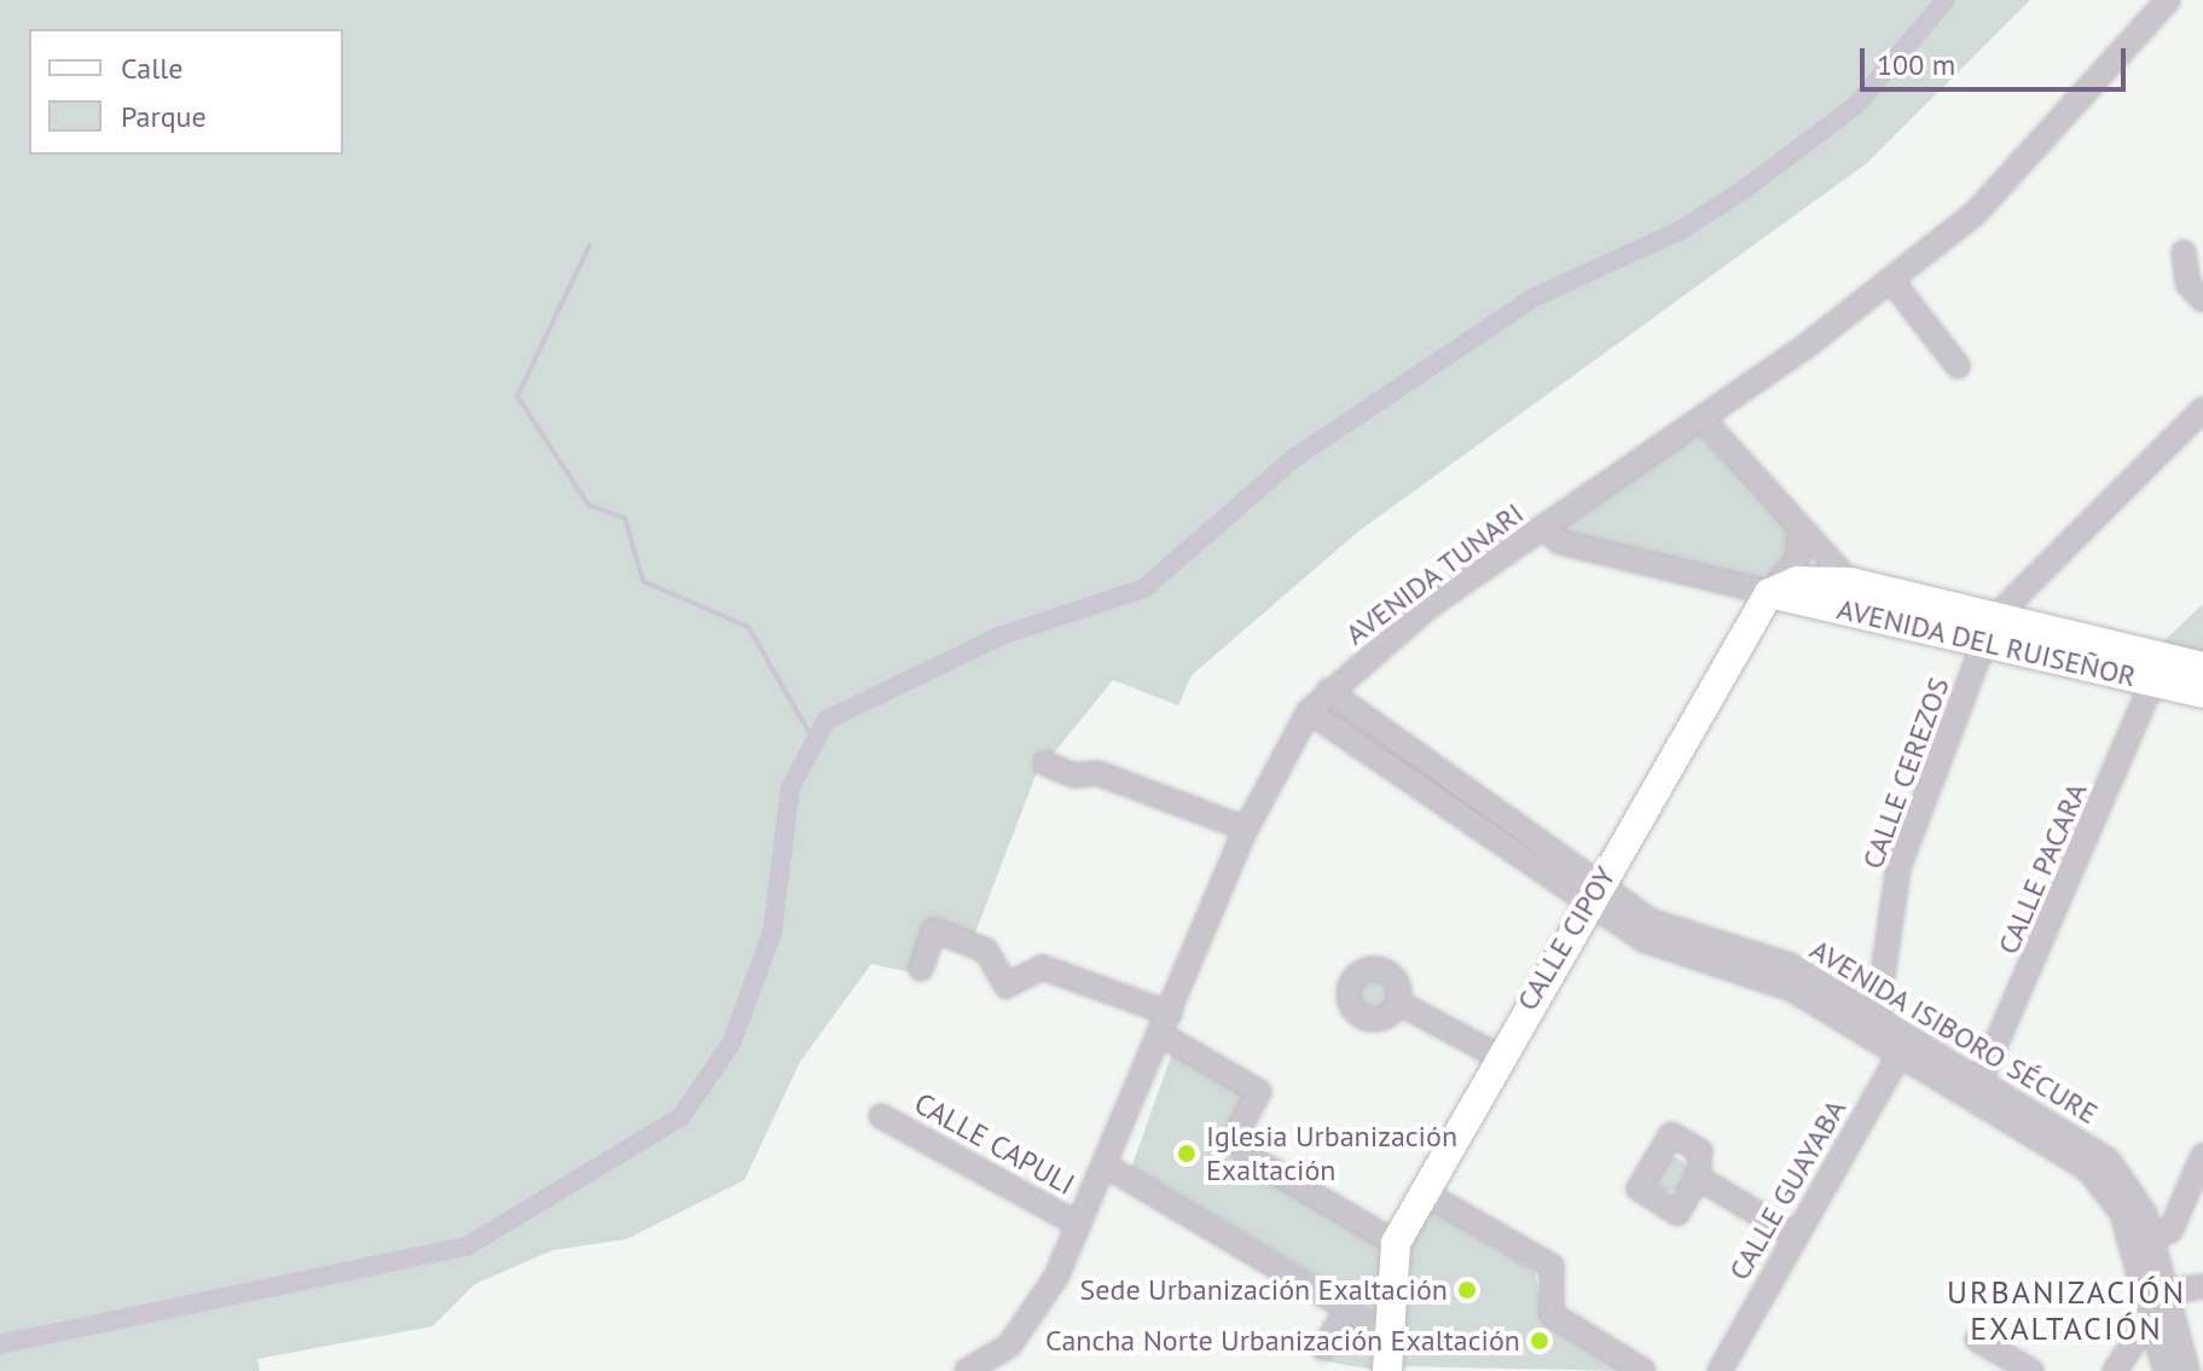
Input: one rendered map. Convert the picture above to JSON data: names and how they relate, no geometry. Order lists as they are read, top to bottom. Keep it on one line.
{"streets":{"main road":["AVENIDA DEL RUISEÑOR","CALLE CIPOY"],"street":["AVENIDA TUNARI","CALLE CEREZOS","CALLE PACARA","AVENIDA ISIBORO SÉCURE","CALLE CAPULI","CALLE GUAYABA"]},"crossings":[["AVENIDA TUNARI","AVENIDA DEL RUISEÑOR"],["AVENIDA TUNARI","AVENIDA ISIBORO SÉCURE"],["AVENIDA TUNARI","CALLE CAPULI"],["AVENIDA DEL RUISEÑOR","CALLE CEREZOS"],["AVENIDA DEL RUISEÑOR","CALLE PACARA"],["AVENIDA DEL RUISEÑOR","CALLE CIPOY"],["CALLE CEREZOS","AVENIDA ISIBORO SÉCURE"],["CALLE PACARA","AVENIDA ISIBORO SÉCURE"],["CALLE CIPOY","AVENIDA ISIBORO SÉCURE"],["AVENIDA ISIBORO SÉCURE","CALLE GUAYABA"]],"districts":["URBANIZACIÓN EXALTACIÓN"],"places":["Iglesia Urbanización Exaltación","Sede Urbanización Exaltación","Cancha Norte Urbanización Exaltación"],"legend":["Calle","Parque"],"scale_bar":"100 m"}
